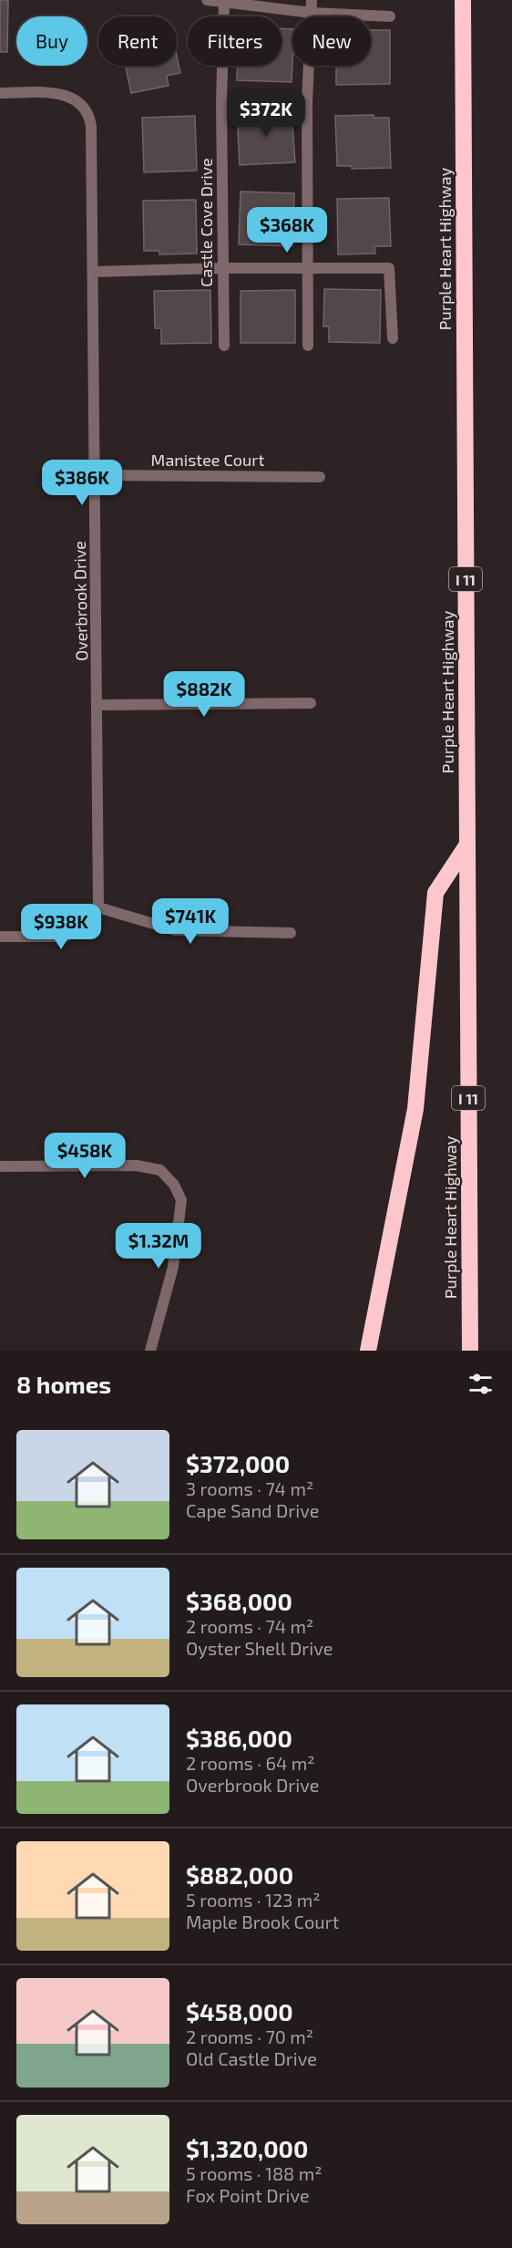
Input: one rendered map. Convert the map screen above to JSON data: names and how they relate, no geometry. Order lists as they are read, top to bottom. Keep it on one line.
{"streets":{"highway":["Purple Heart Highway","I 11"],"street":["Castle Cove Drive","Manistee Court","Overbrook Drive"]},"crossings":[["Manistee Court","Overbrook Drive"]],"page":{"chip":["Buy","Rent","Filters","New"],"price":["$372K","$368K","$386K","$882K","$741K","$938K","$458K","$1.32M"],"heading":"8 homes","list":[{"name":"$372,000","note":"3 rooms · 74 m² · Cape Sand Drive"},{"name":"$368,000","note":"2 rooms · 74 m² · Oyster Shell Drive"},{"name":"$386,000","note":"2 rooms · 64 m² · Overbrook Drive"},{"name":"$882,000","note":"5 rooms · 123 m² · Maple Brook Court"},{"name":"$458,000","note":"2 rooms · 70 m² · Old Castle Drive"},{"name":"$1,320,000","note":"5 rooms · 188 m² · Fox Point Drive"}]}}
